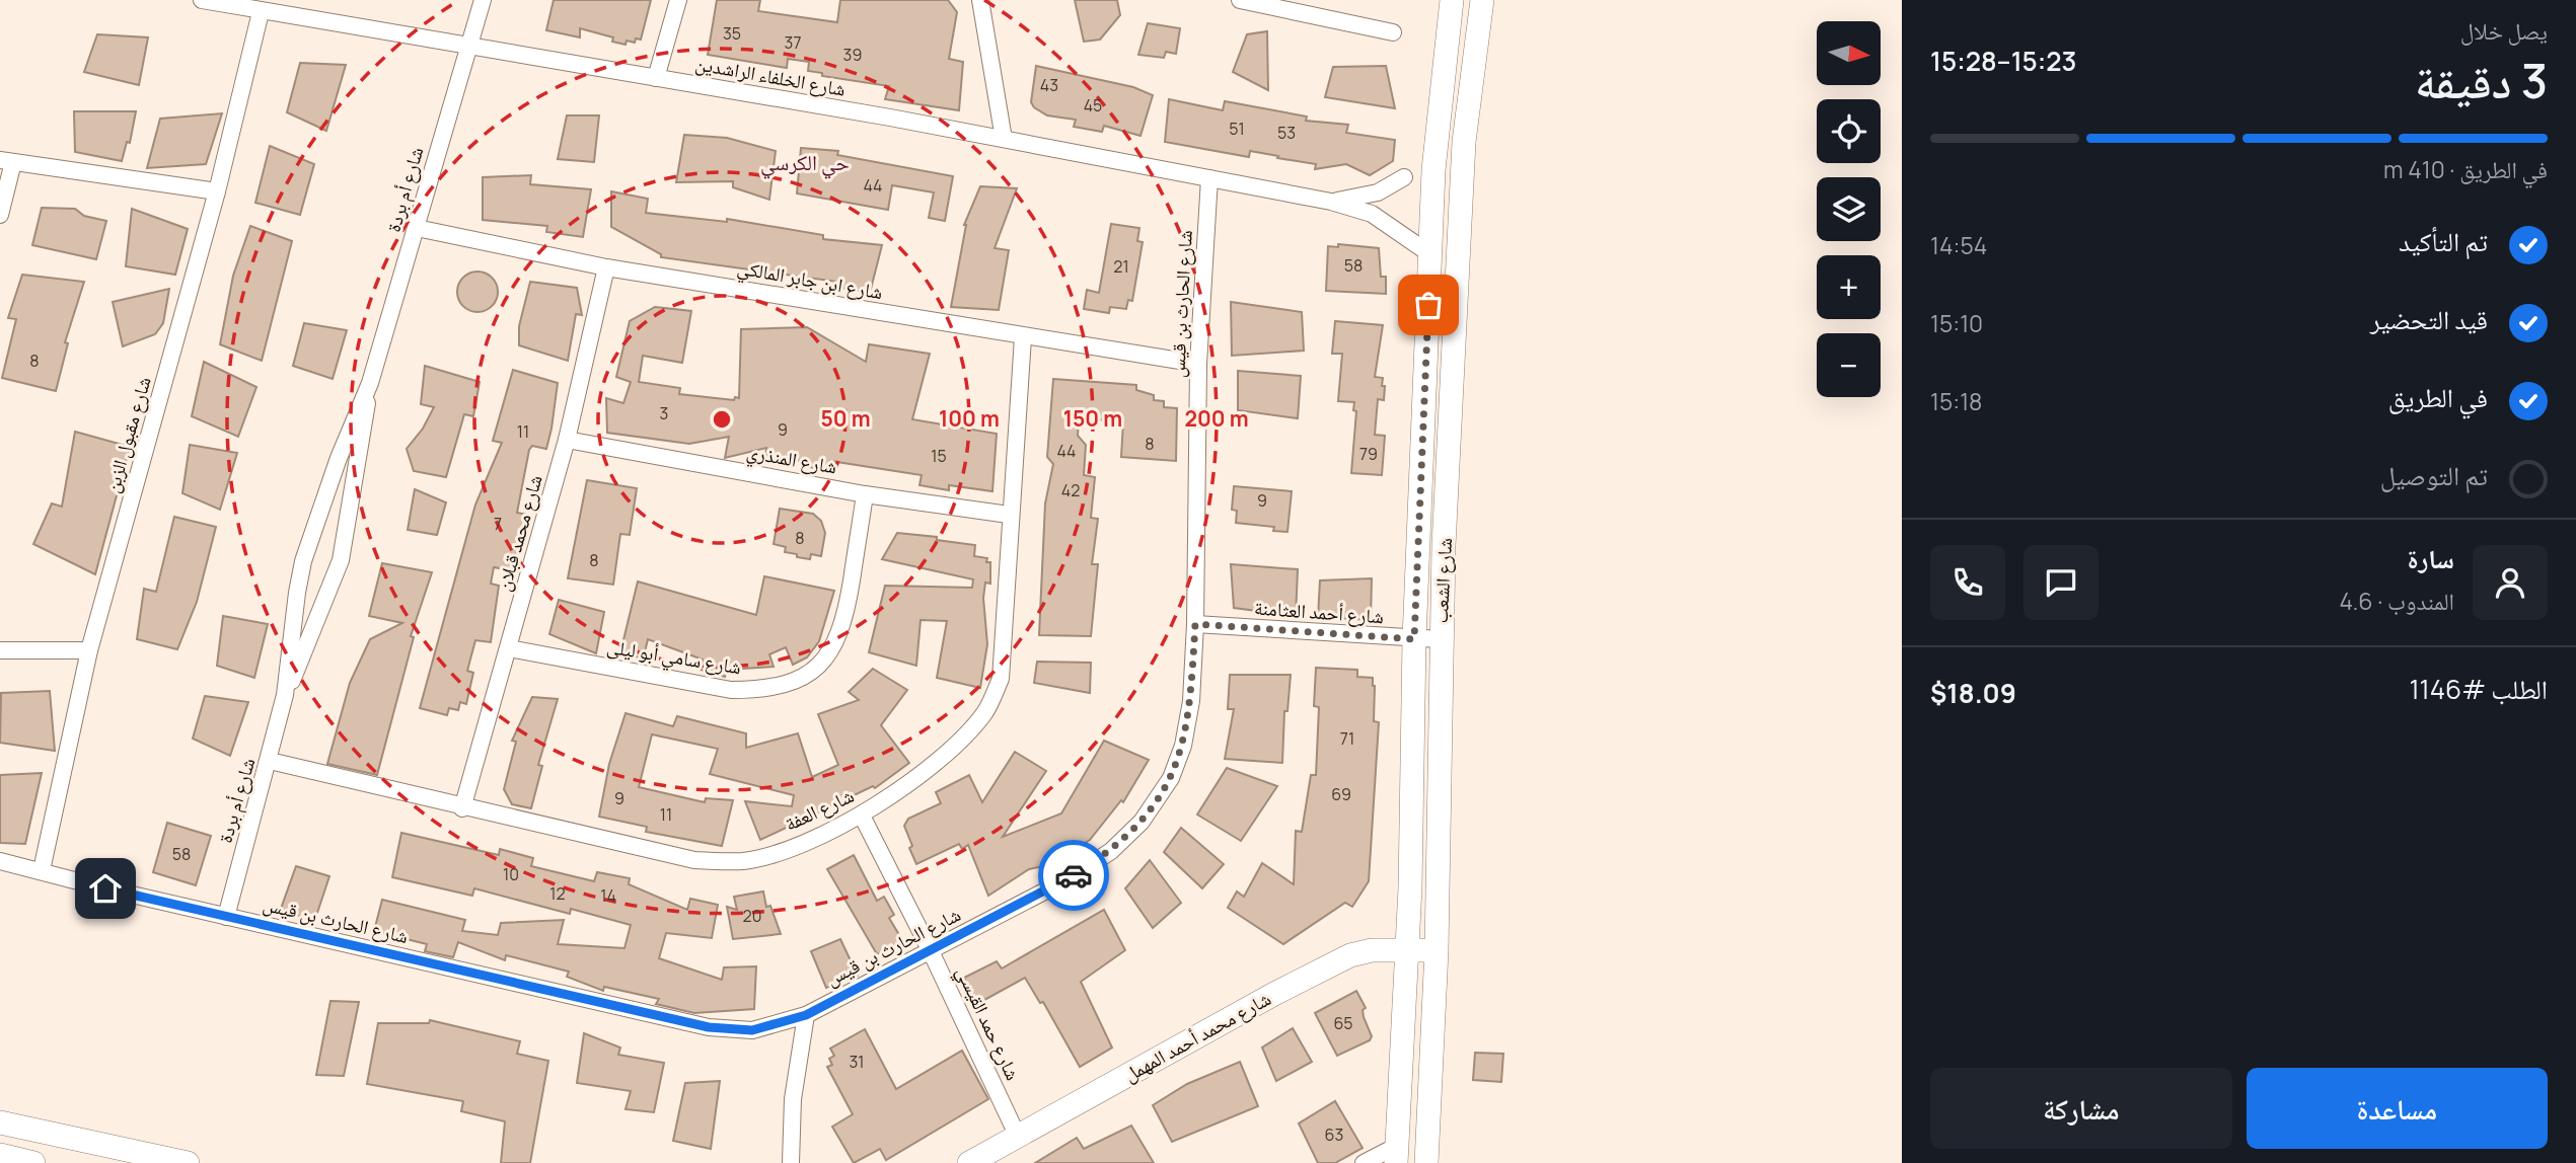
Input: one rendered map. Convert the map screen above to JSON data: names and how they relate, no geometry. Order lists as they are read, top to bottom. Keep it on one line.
{"streets":{"street":["شارع الخلفاء الراشدين","شارع أم بردة","شارع ابن جابر المالكي","شارع الحارث بن قيس","شارع مقبول الزبن","شارع المنذري","شارع محمد قبلان","شارع الشعب","شارع أحمد العثامنة","شارع سامي أبو ليلى","شارع العفة","شارع حمد القيسي","شارع محمد أحمد المهمل"]},"crossings":[["شارع الخلفاء الراشدين","شارع أم بردة"],["شارع الخلفاء الراشدين","شارع الحارث بن قيس"],["شارع الخلفاء الراشدين","شارع مقبول الزبن"],["شارع الخلفاء الراشدين","شارع الشعب"],["شارع أم بردة","شارع ابن جابر المالكي"],["شارع أم بردة","شارع الحارث بن قيس"],["شارع أم بردة","شارع العفة"],["شارع ابن جابر المالكي","شارع الحارث بن قيس"],["شارع ابن جابر المالكي","شارع محمد قبلان"],["شارع ابن جابر المالكي","شارع العفة"],["شارع الحارث بن قيس","شارع مقبول الزبن"],["شارع الحارث بن قيس","شارع أحمد العثامنة"],["شارع الحارث بن قيس","شارع حمد القيسي"],["شارع المنذري","شارع محمد قبلان"],["شارع المنذري","شارع سامي أبو ليلى"],["شارع المنذري","شارع العفة"],["شارع محمد قبلان","شارع سامي أبو ليلى"],["شارع محمد قبلان","شارع العفة"],["شارع الشعب","شارع أحمد العثامنة"],["شارع الشعب","شارع محمد أحمد المهمل"],["شارع العفة","شارع حمد القيسي"],["شارع حمد القيسي","شارع محمد أحمد المهمل"]],"districts":["حي الكرسي"],"house_numbers":["35","37","39","43","45","51","53","44","58","21","8","3","9","11","8","44","79","15","42","9","7","8","8","71","69","9","11","58","10","12","14","20","65","31","63"],"north":"right","page":{"heading":["3 دقيقة","يصل خلال","15:23–15:28"],"panel":["سارة","المندوب · 4.6","الطلب #1146","$18.09"],"map_buttons":["+","−"],"bar":"في الطريق · 410 m","list":[["تم التأكيد","14:54"],["قيد التحضير","15:10"],["في الطريق","15:18"],"تم التوصيل"],"buttons":["مساعدة","مشاركة"]},"rings":["50 m","100 m","150 m","200 m"]}
